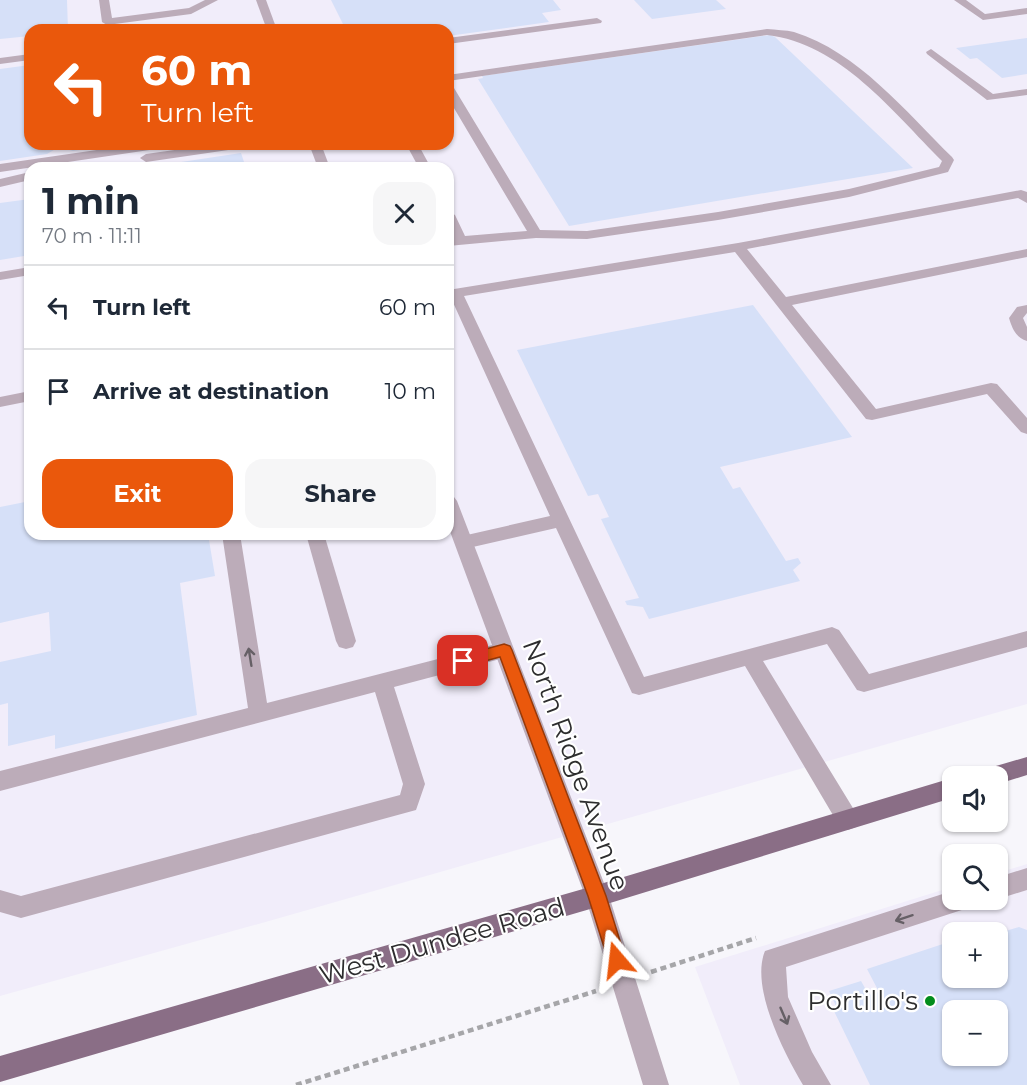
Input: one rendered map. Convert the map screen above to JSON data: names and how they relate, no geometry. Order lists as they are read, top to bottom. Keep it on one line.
{"streets":{"main road":["West Dundee Road"],"street":["North Ridge Avenue"]},"crossings":[["North Ridge Avenue","West Dundee Road"]],"places":["Portillo's"],"page":{"turn":["60 m","Turn left"],"heading":["1 min","70 m · 11:11"],"list":[{"name":"Turn left","value":"60 m"},{"name":"Arrive at destination","value":"10 m"}],"buttons":["Exit","Share"],"map_buttons":["+","−"]}}
